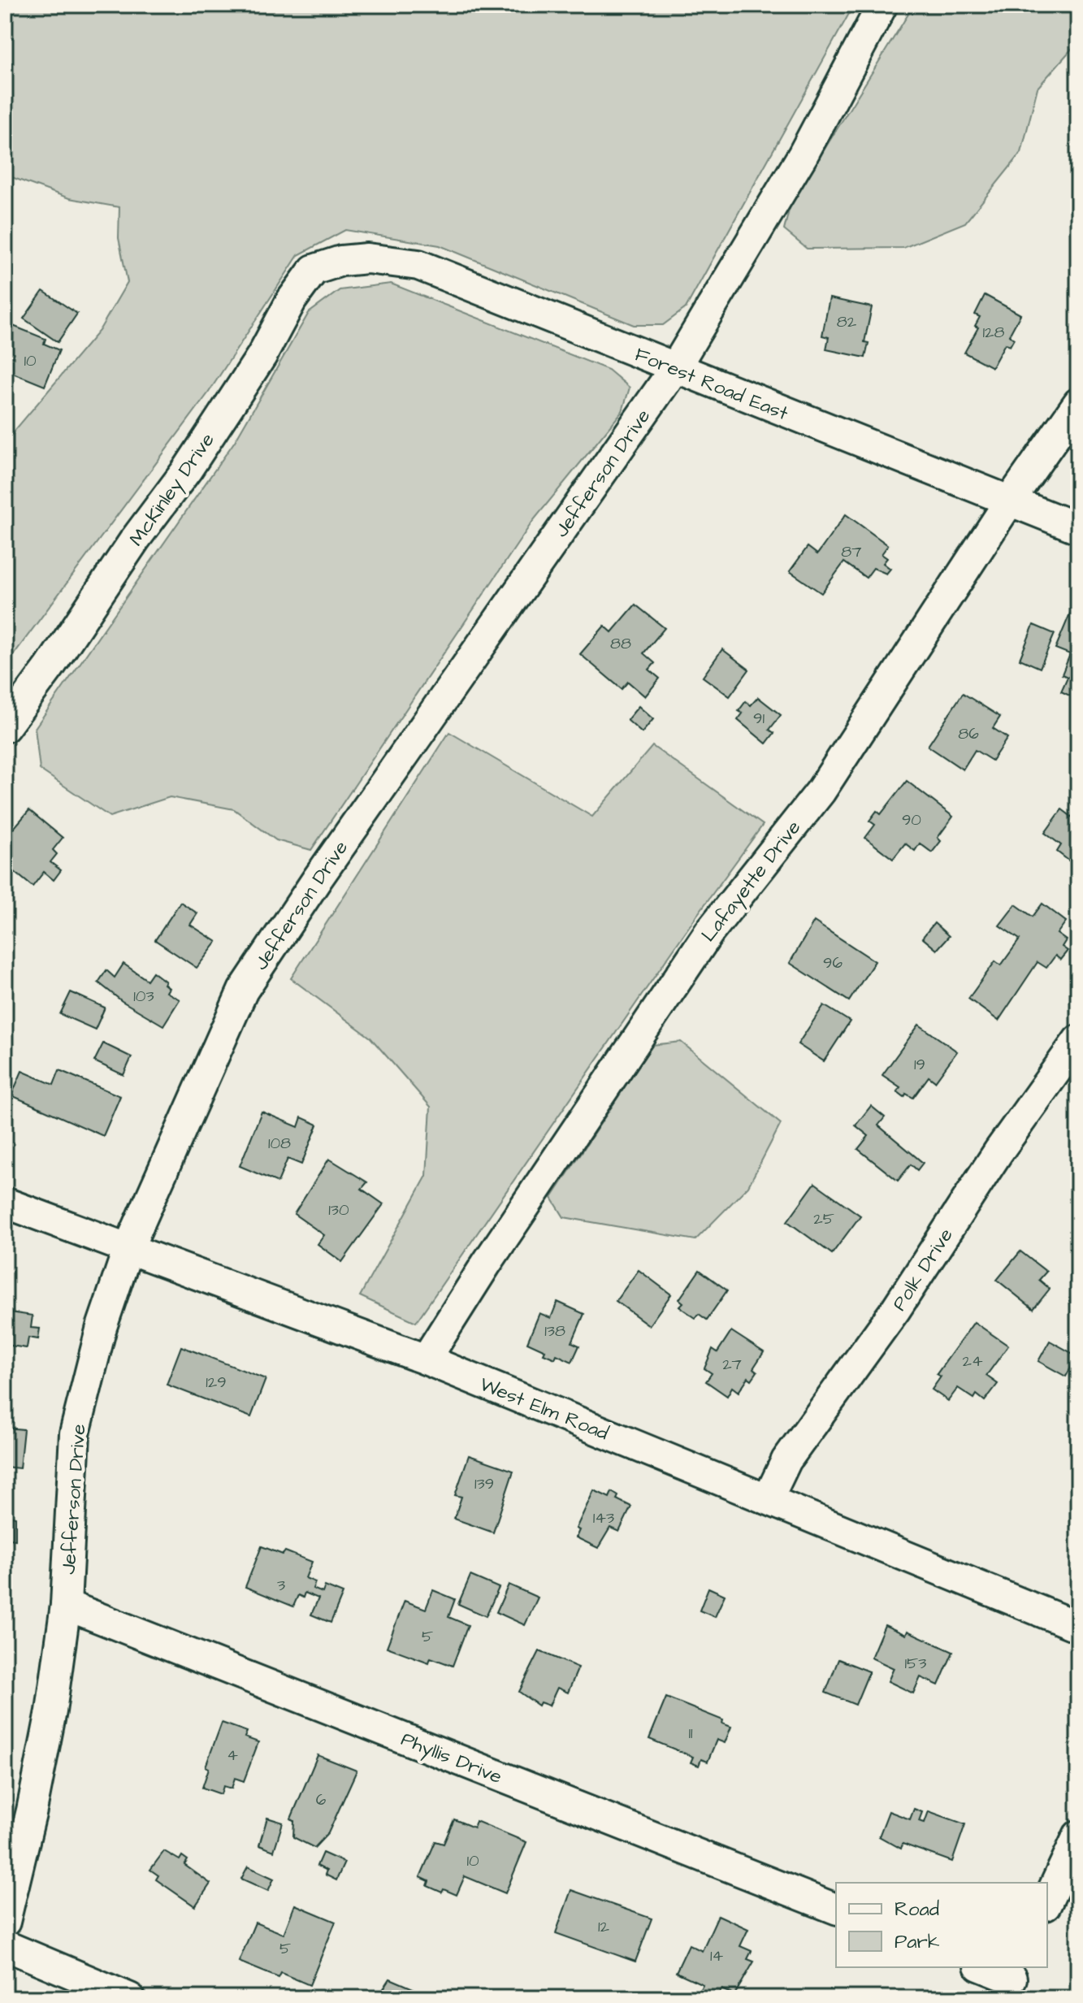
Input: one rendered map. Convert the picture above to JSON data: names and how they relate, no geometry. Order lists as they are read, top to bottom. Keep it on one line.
{"streets":{"street":["Forest Road East","Jefferson Drive","McKinley Drive","Lafayette Drive","Polk Drive","West Elm Road","Phyllis Drive"]},"crossings":[["Forest Road East","Jefferson Drive"],["Forest Road East","McKinley Drive"],["Forest Road East","Lafayette Drive"],["Jefferson Drive","West Elm Road"],["Jefferson Drive","Phyllis Drive"],["Lafayette Drive","West Elm Road"],["Polk Drive","West Elm Road"]],"house_numbers":["82","128","10","87","88","91","86","90","96","103","19","108","130","25","138","24","27","129","139","143","3","5","153","11","4","6","10","12","5","14"],"legend":["Road","Park"]}
